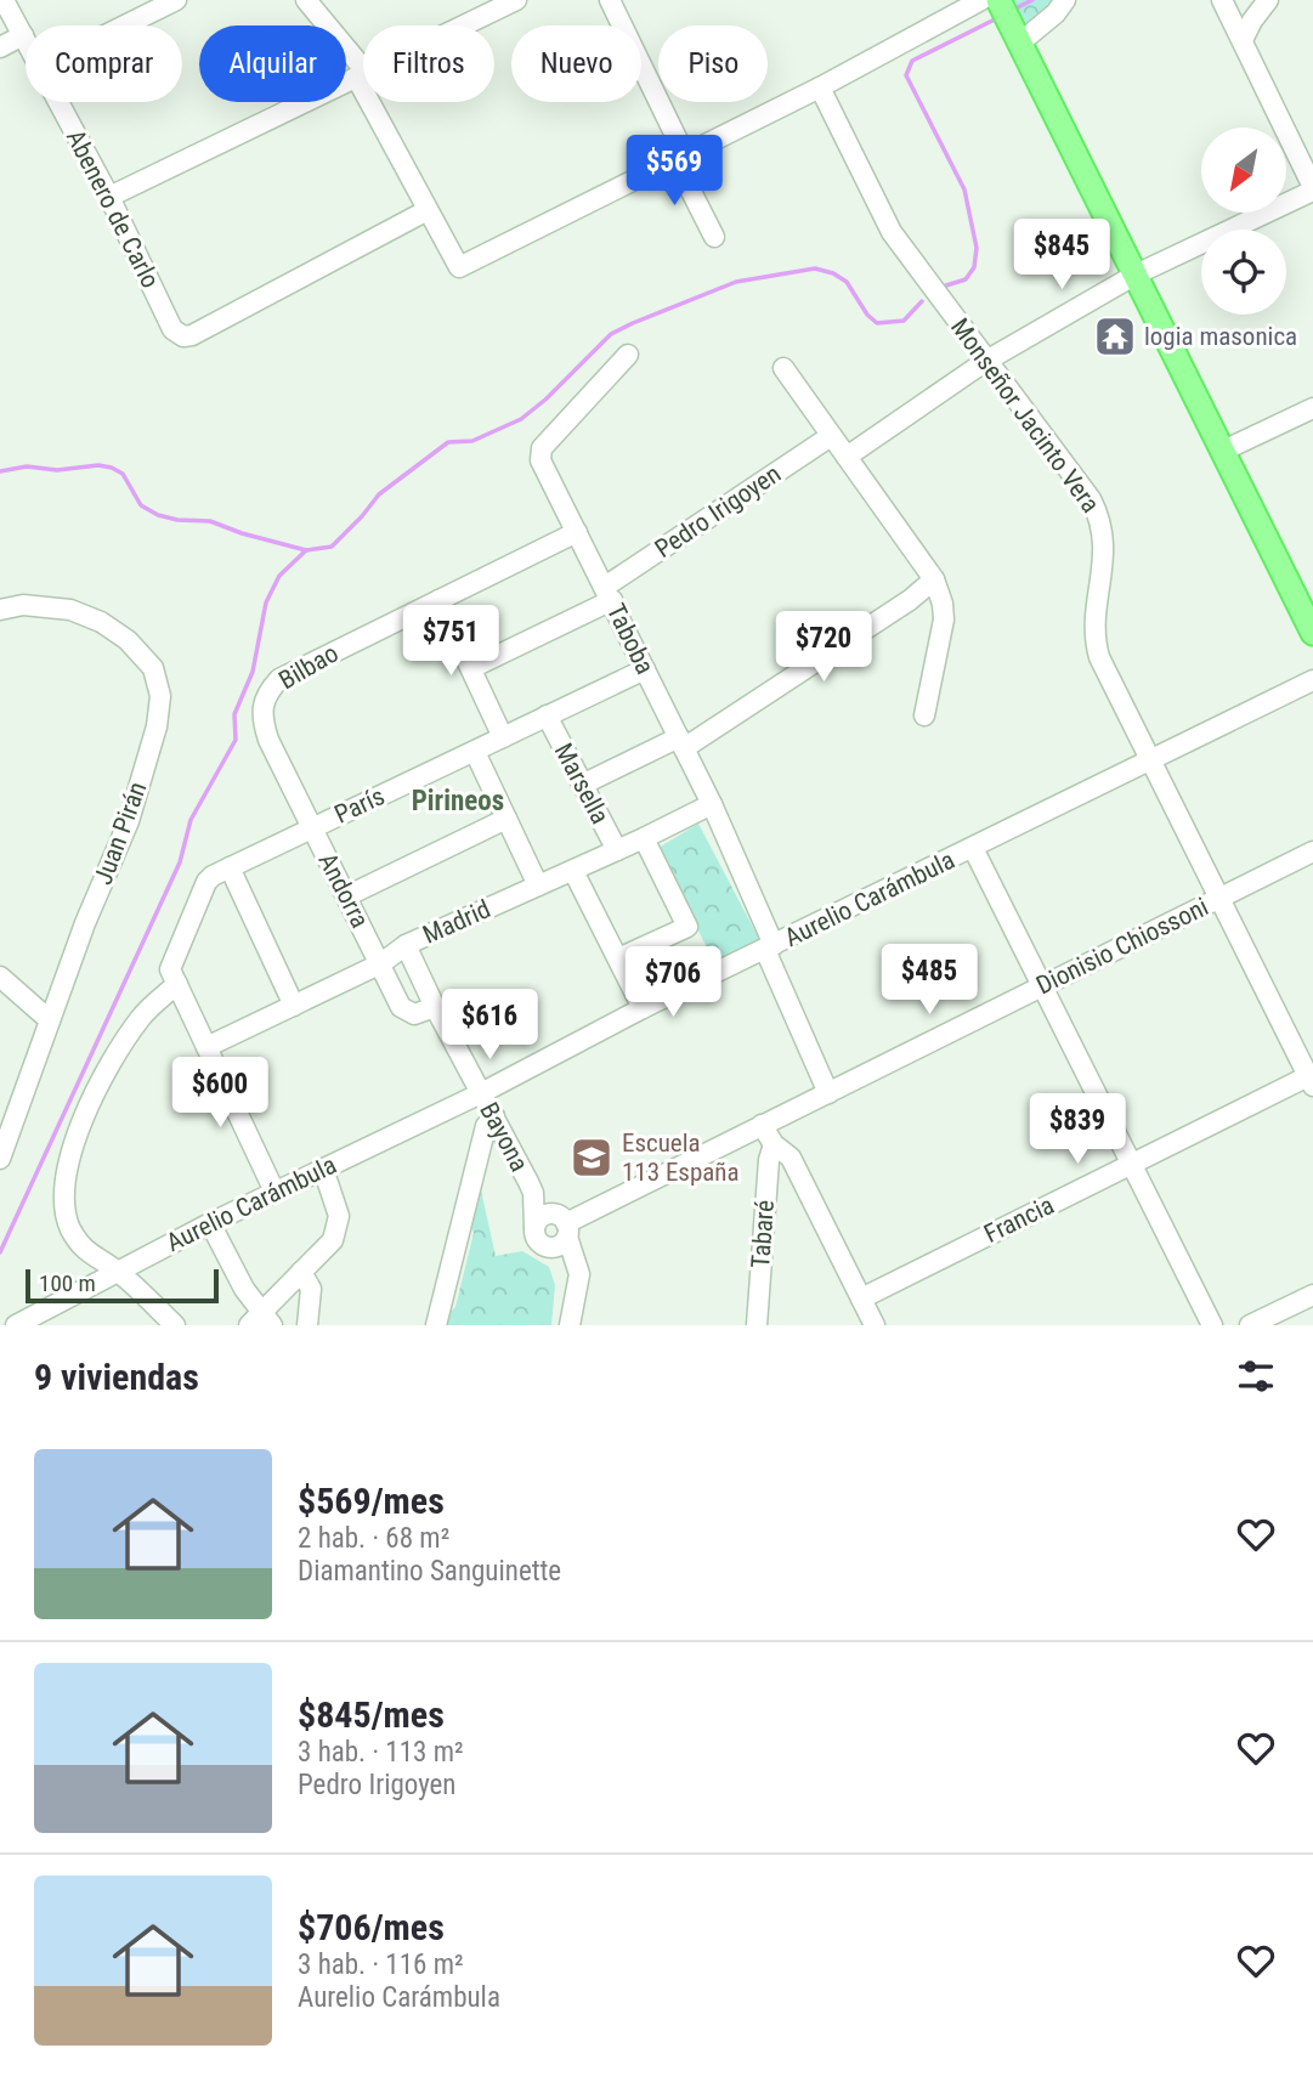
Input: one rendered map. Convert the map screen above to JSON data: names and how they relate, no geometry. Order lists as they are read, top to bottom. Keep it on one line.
{"streets":{"street":["Abenero de Carlo","Monseñor Jacinto Vera","Pedro Irigoyen","Taboba","Bilbao","Marsella","París","Juan Pirán","Andorra","Aurelio Carámbula","Madrid","Dionisio Chiossoni","Bayona","Francia","Tabaré"]},"crossings":[["Monseñor Jacinto Vera","Aurelio Carámbula"],["Monseñor Jacinto Vera","Dionisio Chiossoni"],["Monseñor Jacinto Vera","Francia"],["Pedro Irigoyen","Taboba"],["Taboba","Bilbao"],["Taboba","París"],["Taboba","Aurelio Carámbula"],["Taboba","Madrid"],["Taboba","Dionisio Chiossoni"],["Bilbao","Andorra"],["Marsella","París"],["Marsella","Madrid"],["París","Andorra"],["Andorra","Madrid"],["Andorra","Bayona"],["Aurelio Carámbula","Bayona"],["Madrid","Bayona"],["Dionisio Chiossoni","Bayona"]],"districts":["Pirineos"],"places":{"temple":["logia masonica"],"school or university":["Escuela 113 España"]},"scale_bar":"100 m","north":"bottom left","page":{"chip":["Comprar","Alquilar","Filtros","Nuevo","Piso"],"price":["$569","$845","$751","$720","$485","$706","$616","$600","$839"],"scale":"100 m","heading":"9 viviendas","list":[{"name":"$569/mes","note":"2 hab. · 68 m² · Diamantino Sanguinette"},{"name":"$845/mes","note":"3 hab. · 113 m² · Pedro Irigoyen"},{"name":"$706/mes","note":"3 hab. · 116 m² · Aurelio Carámbula"}]}}
